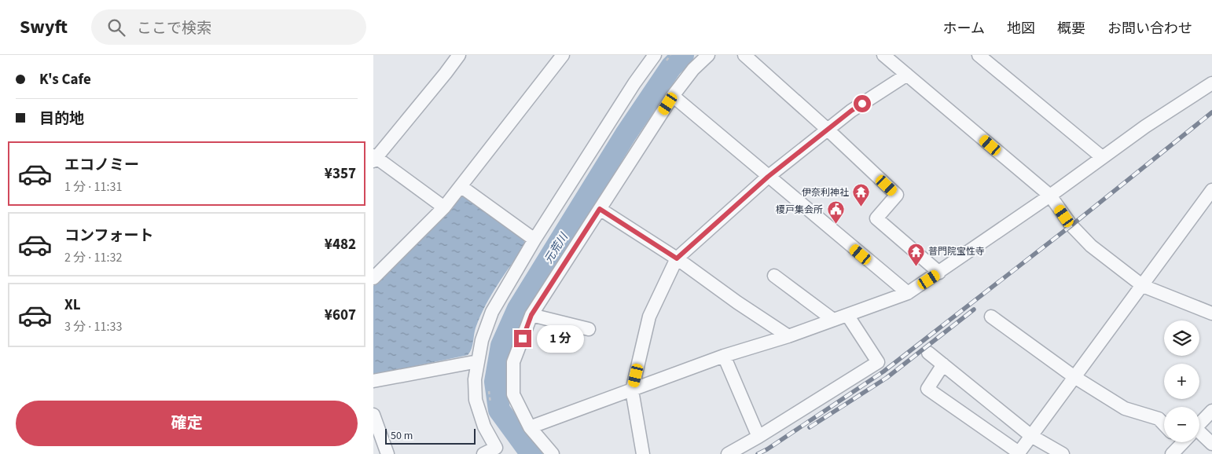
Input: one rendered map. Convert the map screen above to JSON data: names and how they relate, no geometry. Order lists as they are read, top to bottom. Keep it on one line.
{"water":["元荒川"],"places":{"temple":["伊奈利神社","普門院宝性寺"],"public building":["榎戸集会所"]},"scale_bar":"50 m","page":{"header":"Swyft","search":"ここで検索","nav":["ホーム","地図","概要","お問い合わせ"],"banner":["K's Cafe","目的地"],"list":[{"name":"エコノミー","note":"1 分 · 11:31","value":"¥357"},{"name":"コンフォート","note":"2 分 · 11:32","value":"¥482"},{"name":"XL","note":"3 分 · 11:33","value":"¥607"}],"map_buttons":["+","−"],"bubble":"1 分","buttons":"確定","scale":"50 m"}}
